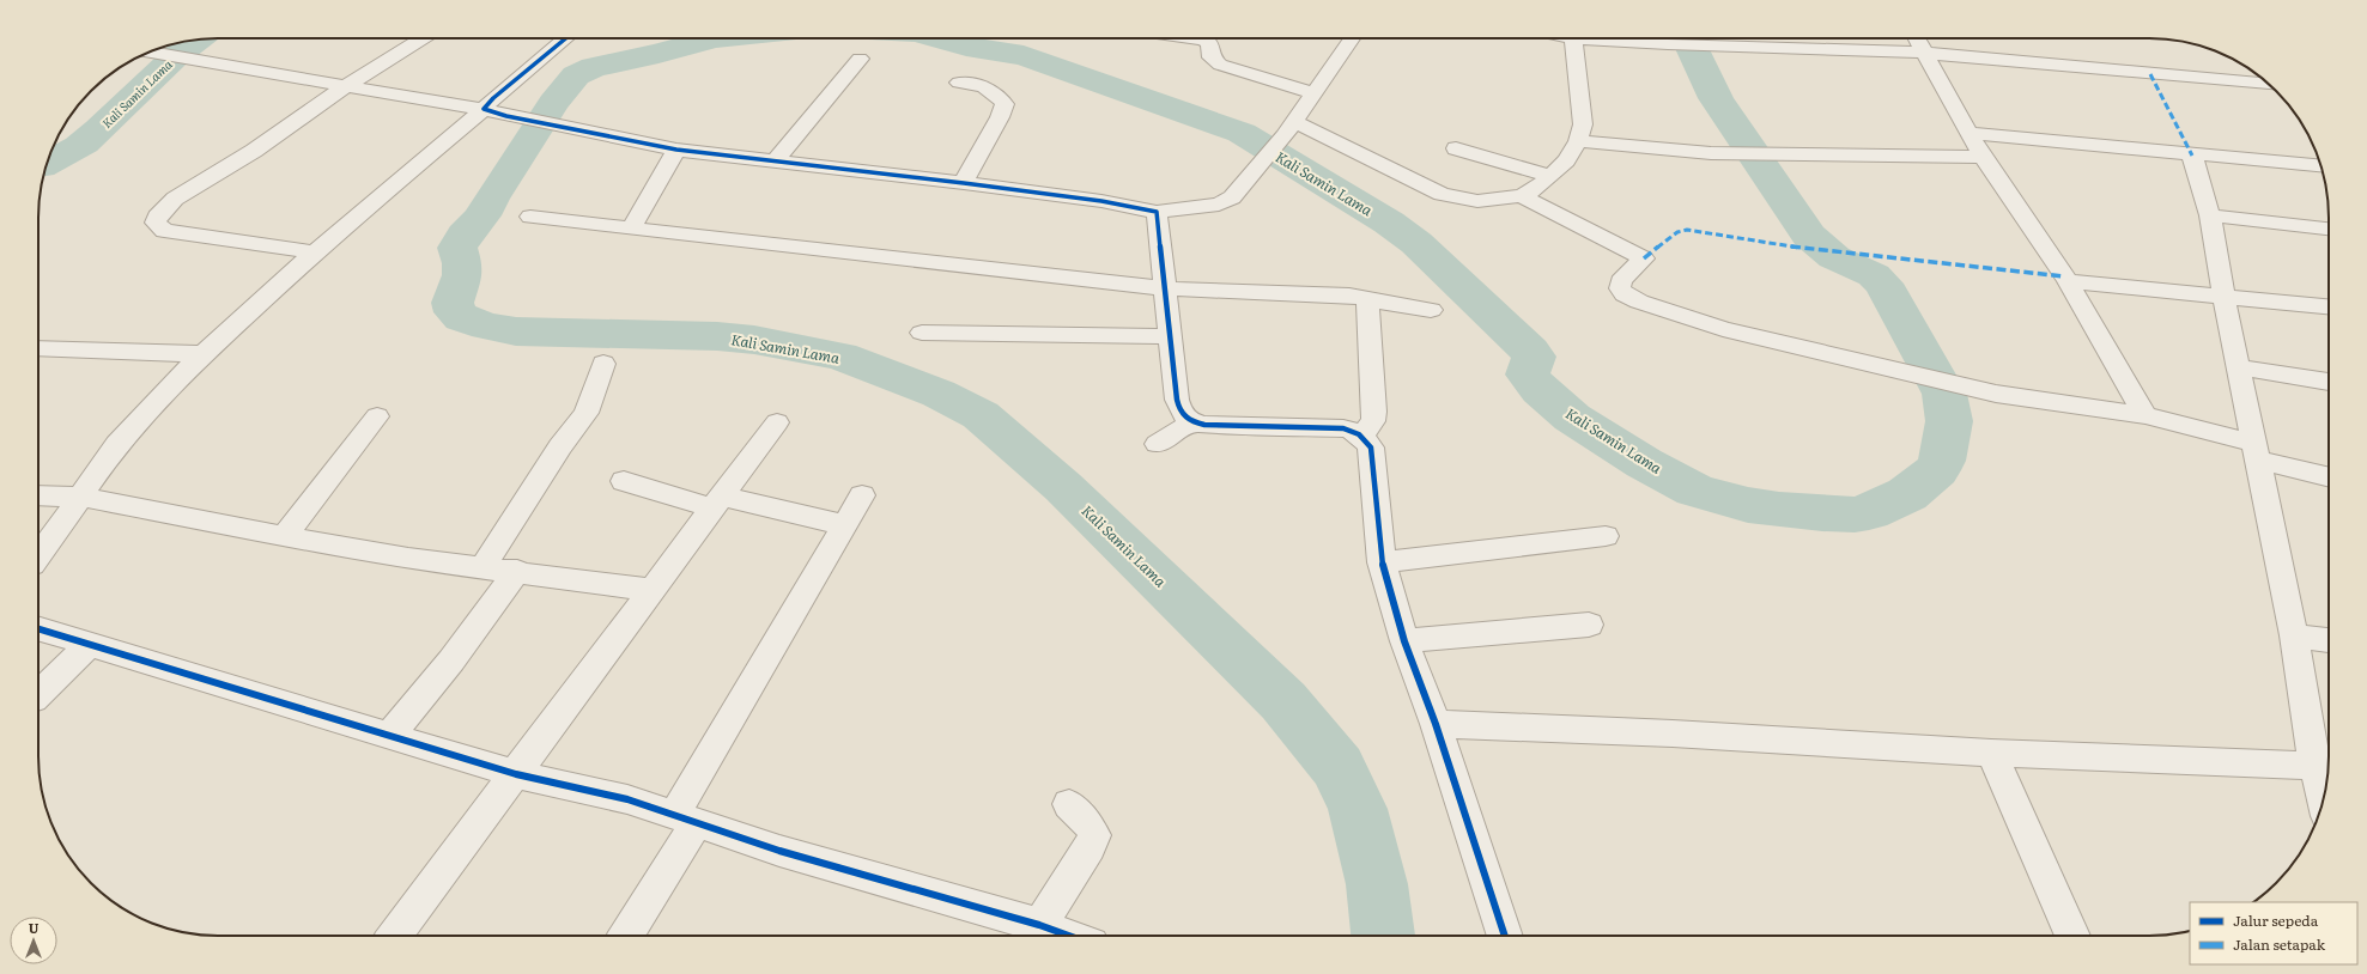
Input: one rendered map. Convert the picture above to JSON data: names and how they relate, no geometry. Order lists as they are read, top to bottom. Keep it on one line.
{"water":["Kali Samin Lama"],"legend":["Jalur sepeda","Jalan setapak"],"north":"top"}
